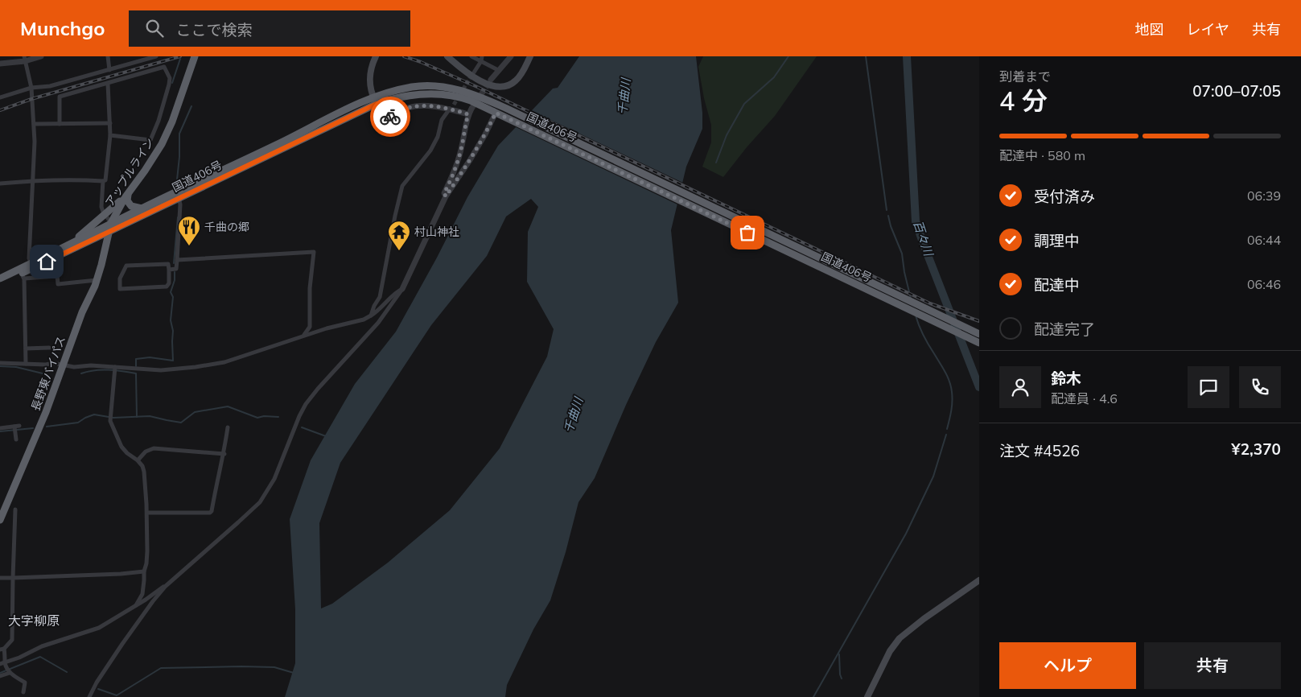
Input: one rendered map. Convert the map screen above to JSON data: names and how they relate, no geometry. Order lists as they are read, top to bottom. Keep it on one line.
{"streets":{"highway":["国道406号","アップルライン","長野東バイパス"]},"crossings":[["国道406号","アップルライン"],["国道406号","長野東バイパス"],["アップルライン","長野東バイパス"]],"districts":["大字柳原"],"water":["千曲川","百々川"],"places":{"restaurant":["千曲の郷"],"temple":["村山神社"]},"page":{"header":"Munchgo","search":"ここで検索","nav":["地図","レイヤ","共有"],"heading":["4 分","到着まで","07:00–07:05"],"panel":["鈴木","配達員 · 4.6","注文 #4526","¥2,370"],"bar":"配達中 · 580 m","list":[["受付済み","06:39"],["調理中","06:44"],["配達中","06:46"],"配達完了"],"buttons":["ヘルプ","共有"]}}
